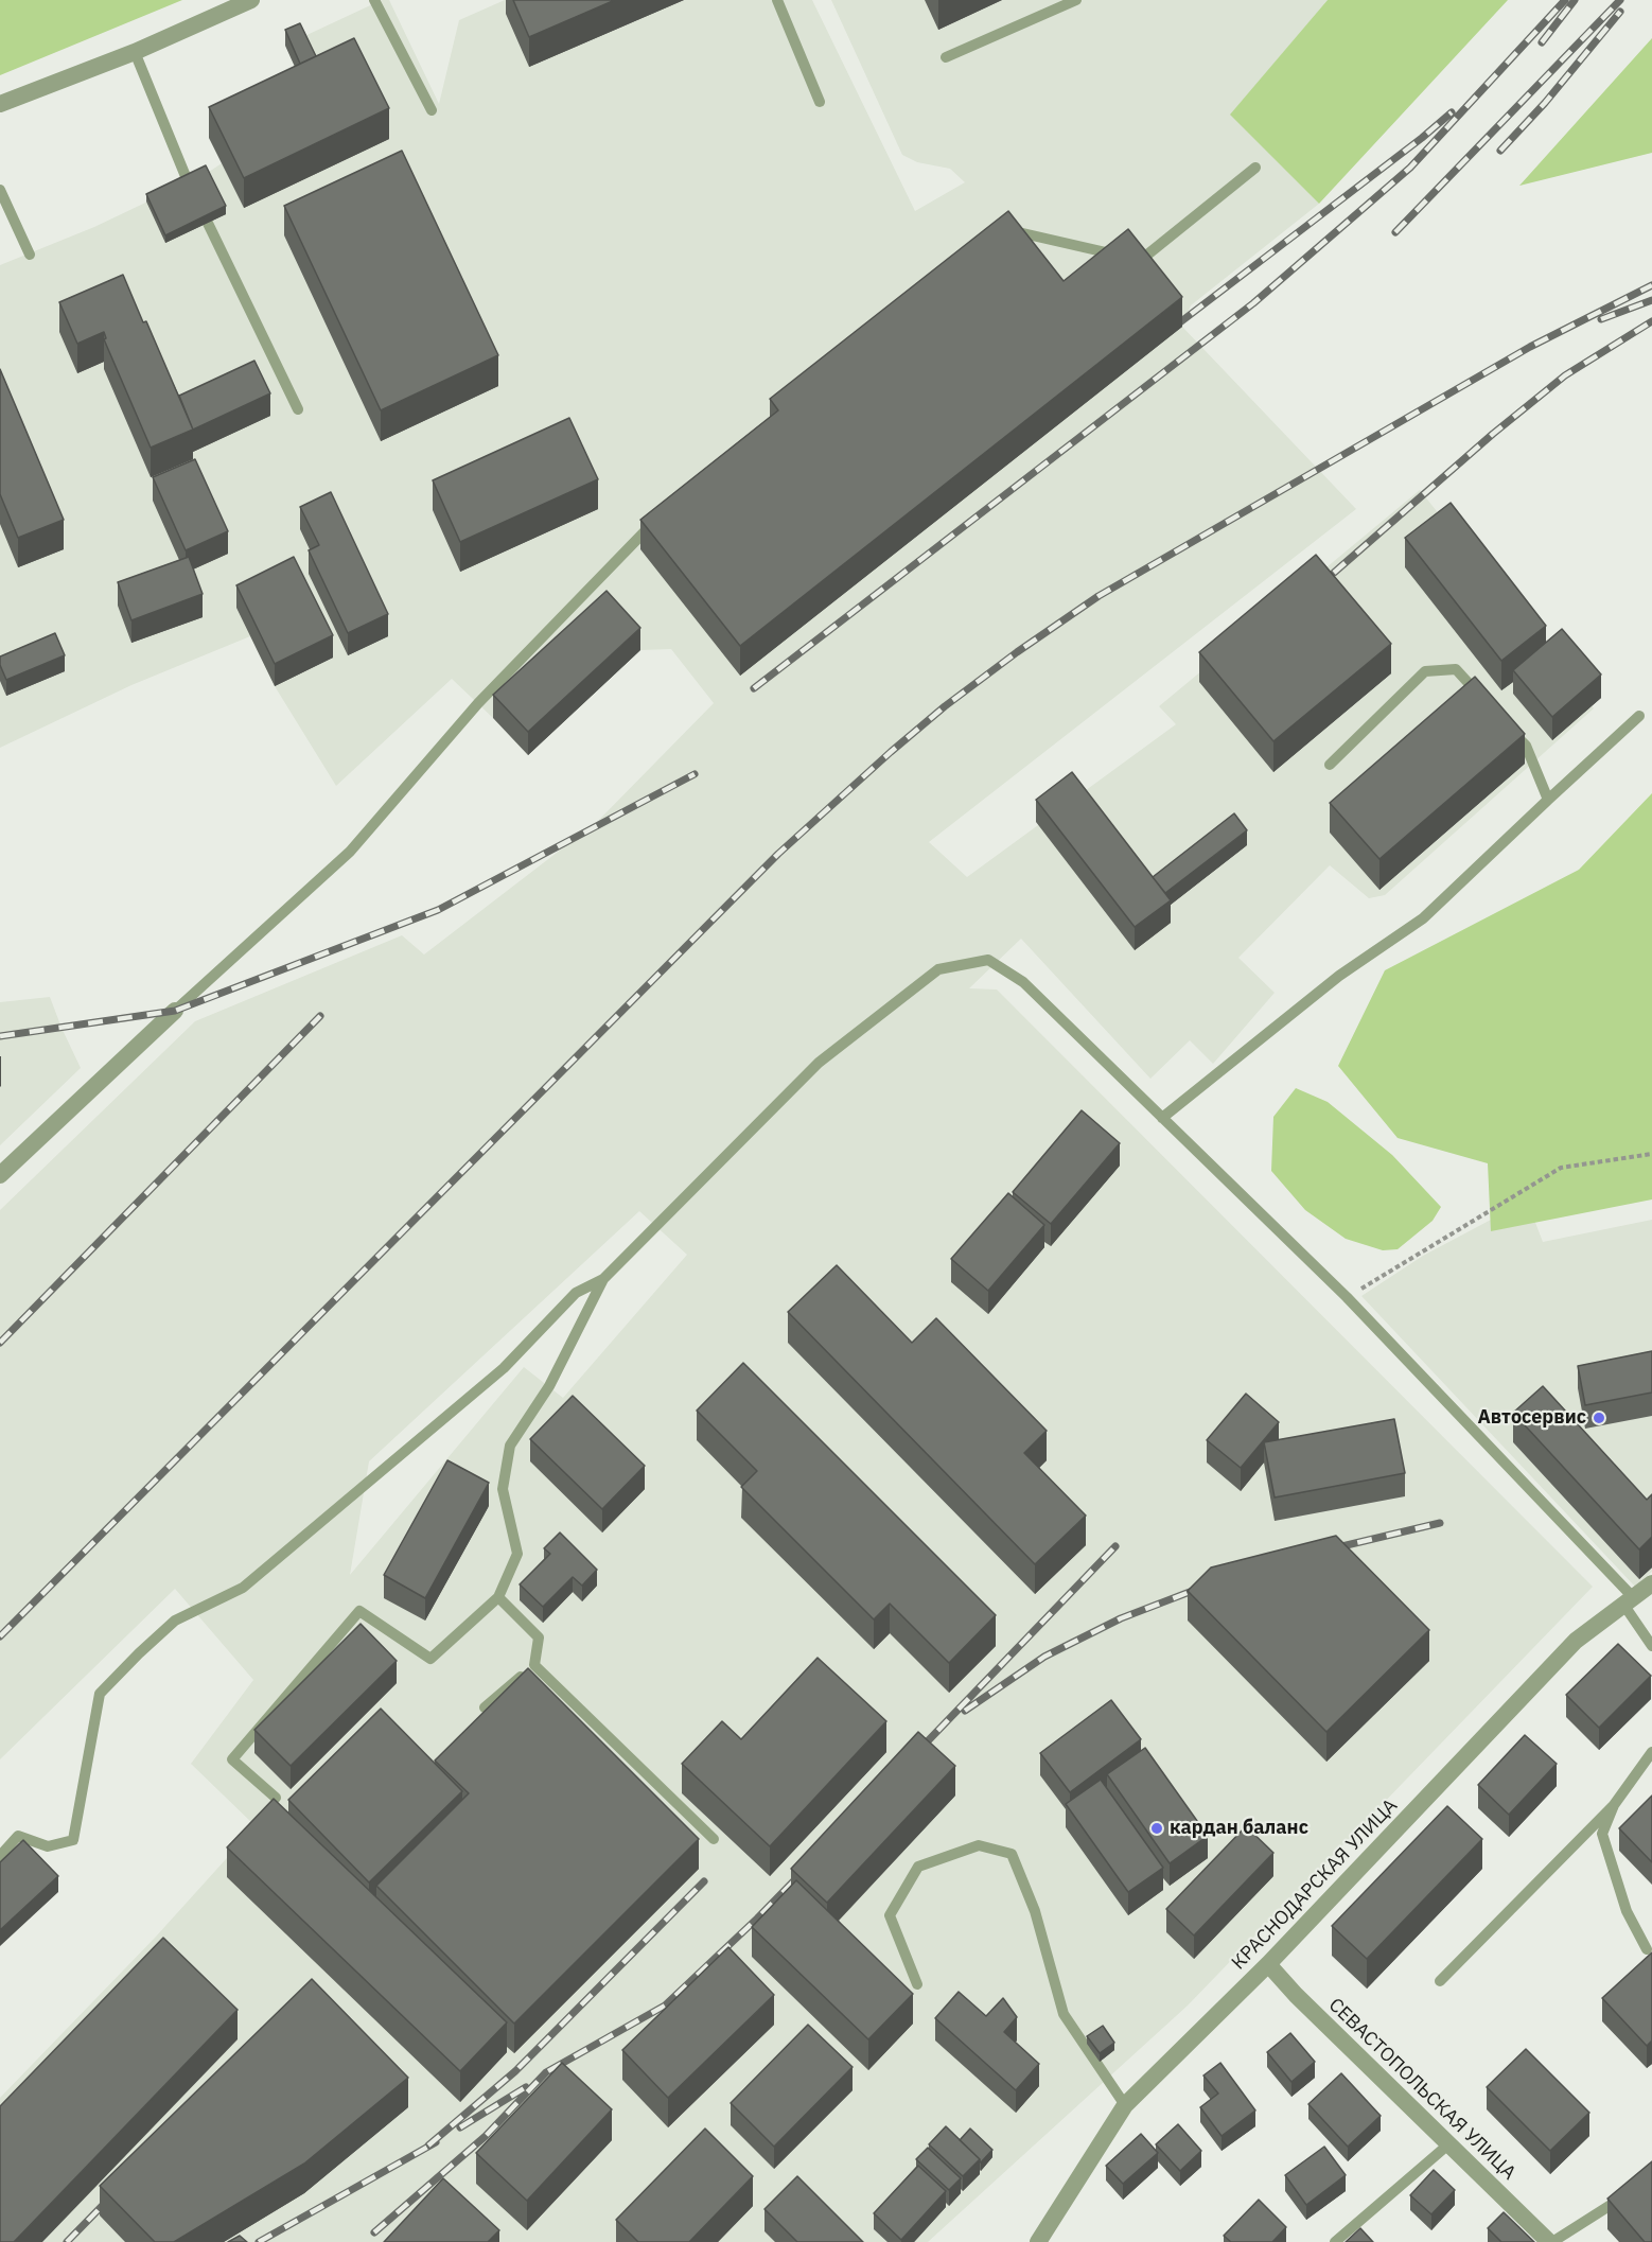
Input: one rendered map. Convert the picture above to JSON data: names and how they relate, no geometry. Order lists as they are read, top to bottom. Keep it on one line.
{"streets":{"street":["КРАСНОДАРСКАЯ УЛИЦА","СЕВАСТОПОЛЬСКАЯ УЛИЦА"]},"crossings":[["КРАСНОДАРСКАЯ УЛИЦА","СЕВАСТОПОЛЬСКАЯ УЛИЦА"]],"places":["Автосервис","кардан баланс"]}
